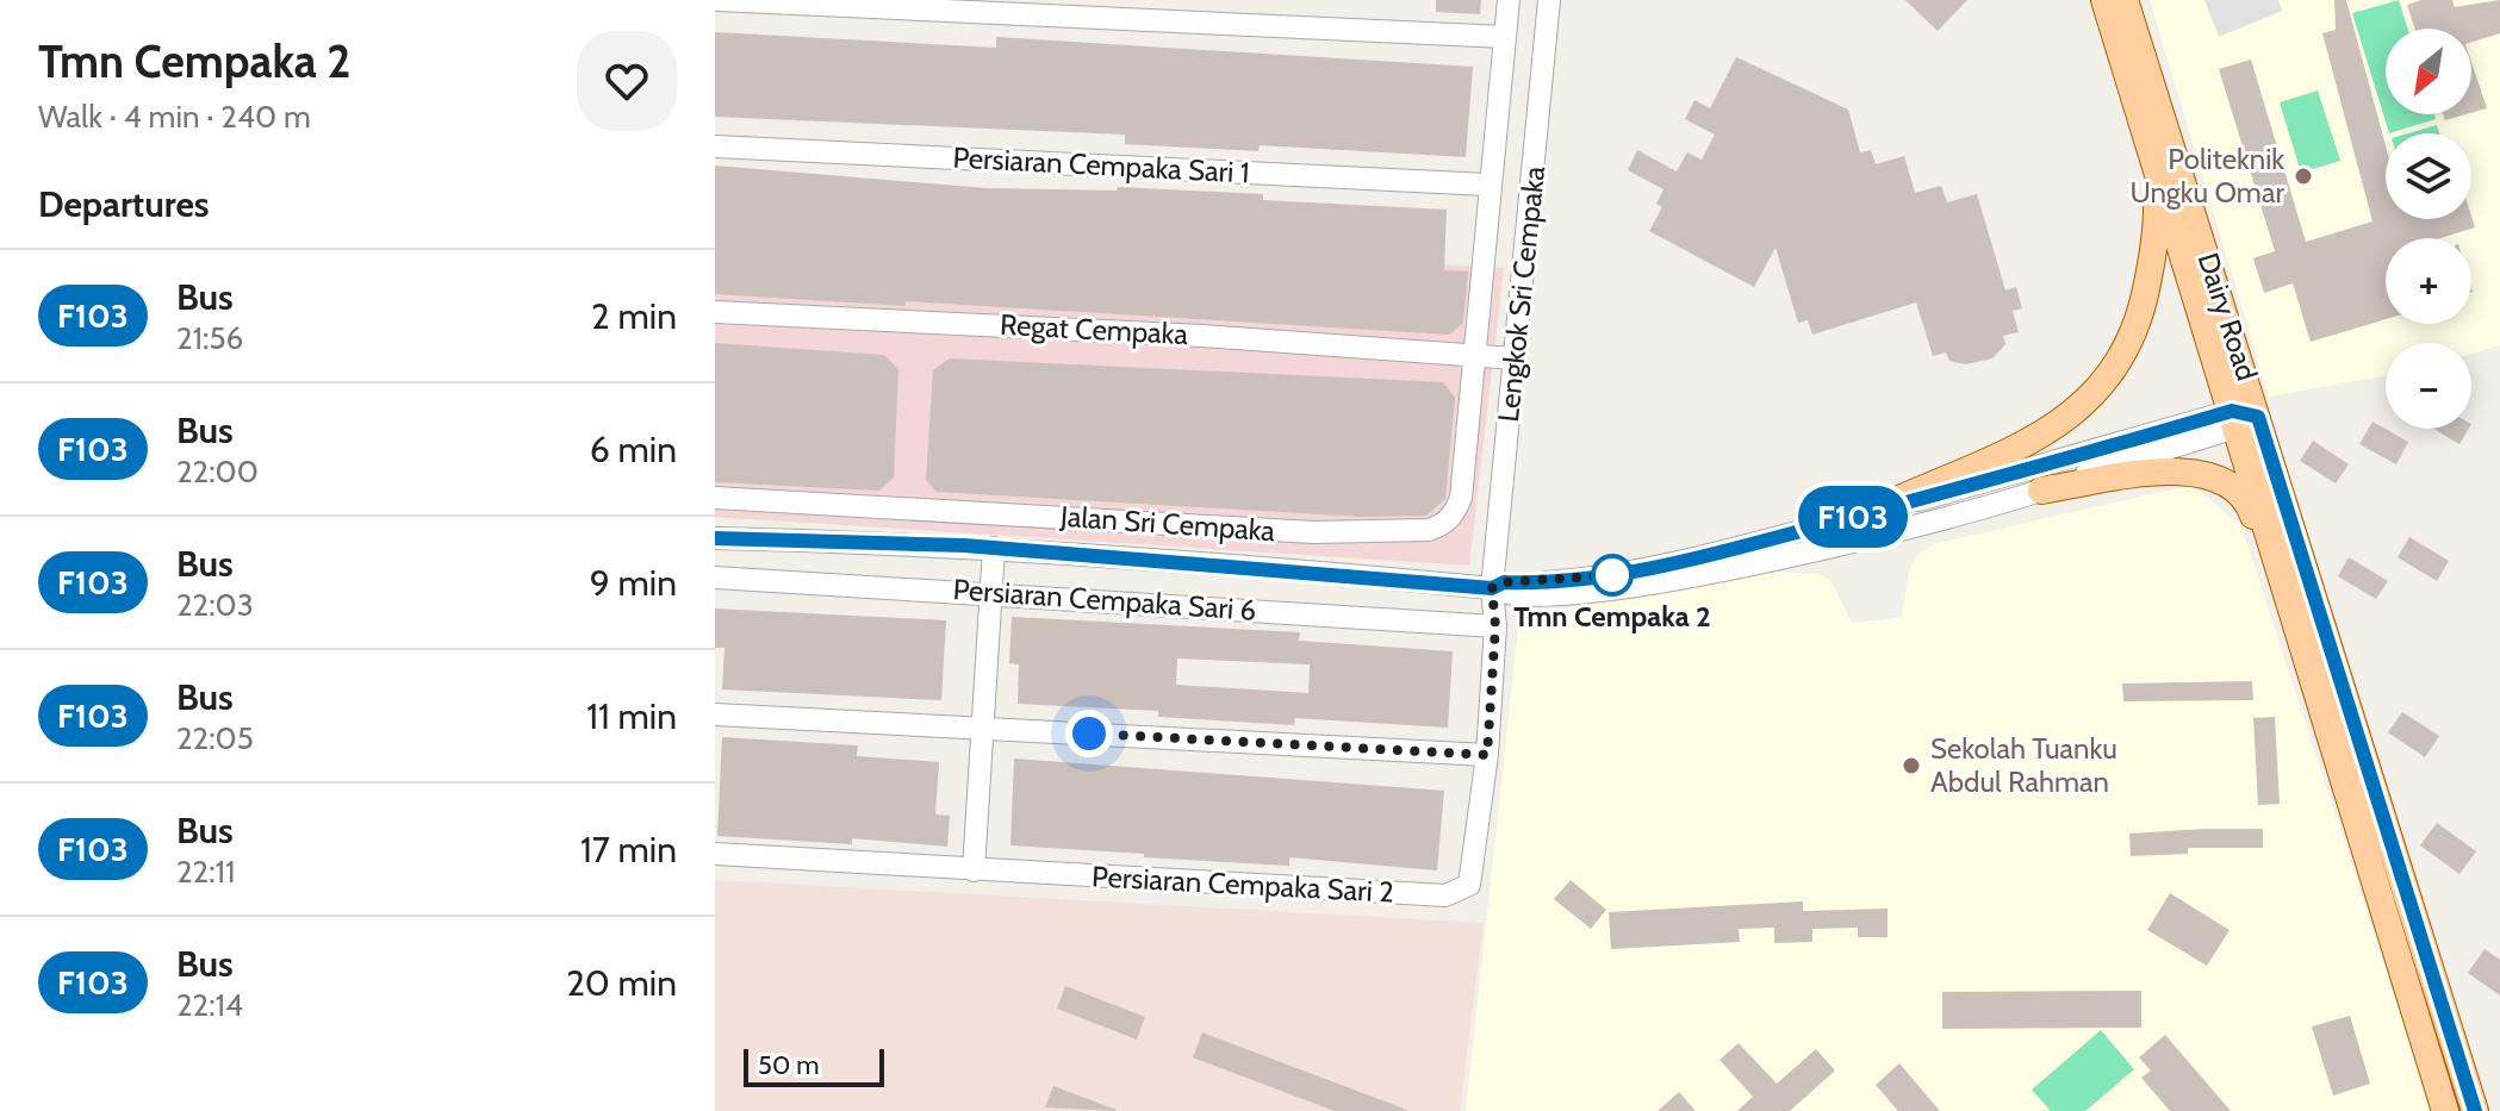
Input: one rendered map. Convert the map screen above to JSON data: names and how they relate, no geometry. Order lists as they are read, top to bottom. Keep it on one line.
{"streets":{"main road":["Dairy Road"],"street":["Persiaran Cempaka Sari 1","Lengkok Sri Cempaka","Regat Cempaka","Jalan Sri Cempaka","Persiaran Cempaka Sari 6","Persiaran Cempaka Sari 2"]},"crossings":[["Lengkok Sri Cempaka","Regat Cempaka"],["Lengkok Sri Cempaka","Jalan Sri Cempaka"],["Lengkok Sri Cempaka","Persiaran Cempaka Sari 2"],["Dairy Road","Jalan Sri Cempaka"],["Regat Cempaka","Jalan Sri Cempaka"],["Jalan Sri Cempaka","Persiaran Cempaka Sari 2"],["Persiaran Cempaka Sari 6","Persiaran Cempaka Sari 2"]],"places":["Politeknik Ungku Omar","Tmn Cempaka 2","Sekolah Tuanku Abdul Rahman"],"lines":["bus line F103"],"scale_bar":"50 m","north":"bottom left","page":{"heading":[["Tmn Cempaka 2","Walk · 4 min · 240 m"],"Departures"],"on_map":"F103","map_buttons":["+","−"],"list":[{"mark":"F103","name":"Bus","note":"21:56","value":"2 min"},{"mark":"F103","name":"Bus","note":"22:00","value":"6 min"},{"mark":"F103","name":"Bus","note":"22:03","value":"9 min"},{"mark":"F103","name":"Bus","note":"22:05","value":"11 min"},{"mark":"F103","name":"Bus","note":"22:11","value":"17 min"},{"mark":"F103","name":"Bus","note":"22:14","value":"20 min"}],"scale":"50 m"}}
